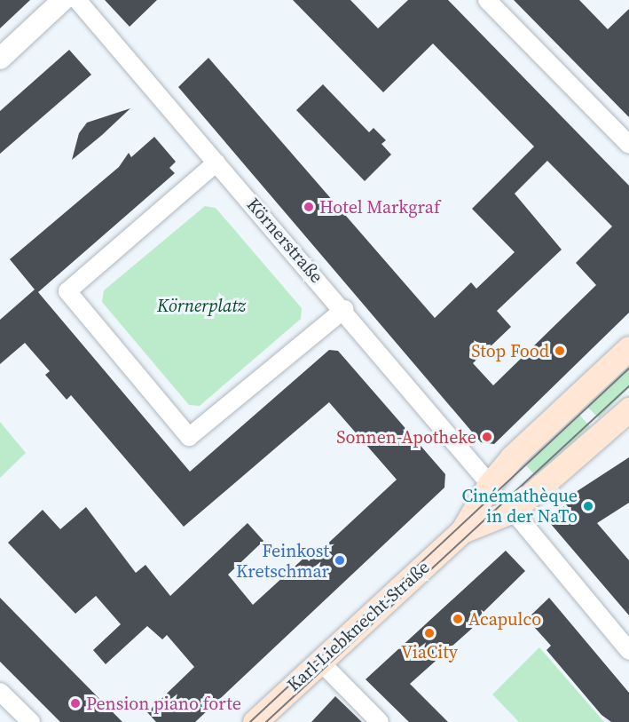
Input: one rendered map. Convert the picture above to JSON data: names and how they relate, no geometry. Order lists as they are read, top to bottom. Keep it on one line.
{"streets":{"main road":["Karl-Liebknecht-Straße"],"street":["Körnerstraße"]},"crossings":[["Körnerstraße","Karl-Liebknecht-Straße"]],"parks":["Körnerplatz"],"places":["Hotel Markgraf","Stop Food","Sonnen-Apotheke","Cinémathèque in der NaTo","Feinkost Kretschmar","Acapulco","ViaCity","Pension piano forte"]}
